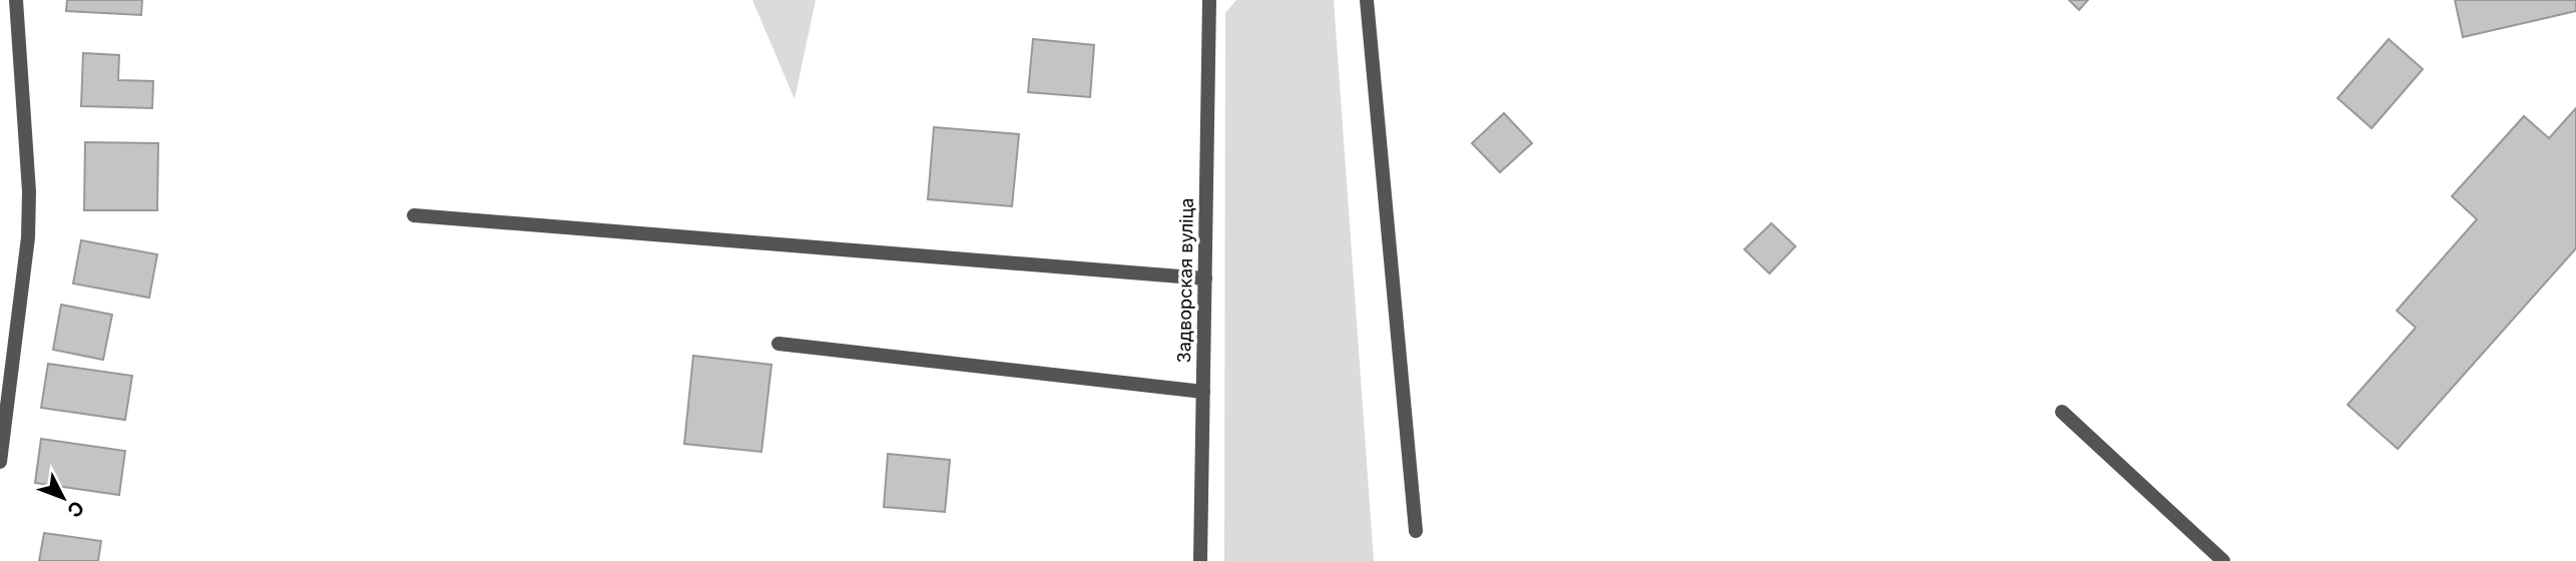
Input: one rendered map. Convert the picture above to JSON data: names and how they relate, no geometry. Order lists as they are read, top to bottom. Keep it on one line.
{"streets":{"street":["Задворская вуліца"]},"north":"bottom right"}
